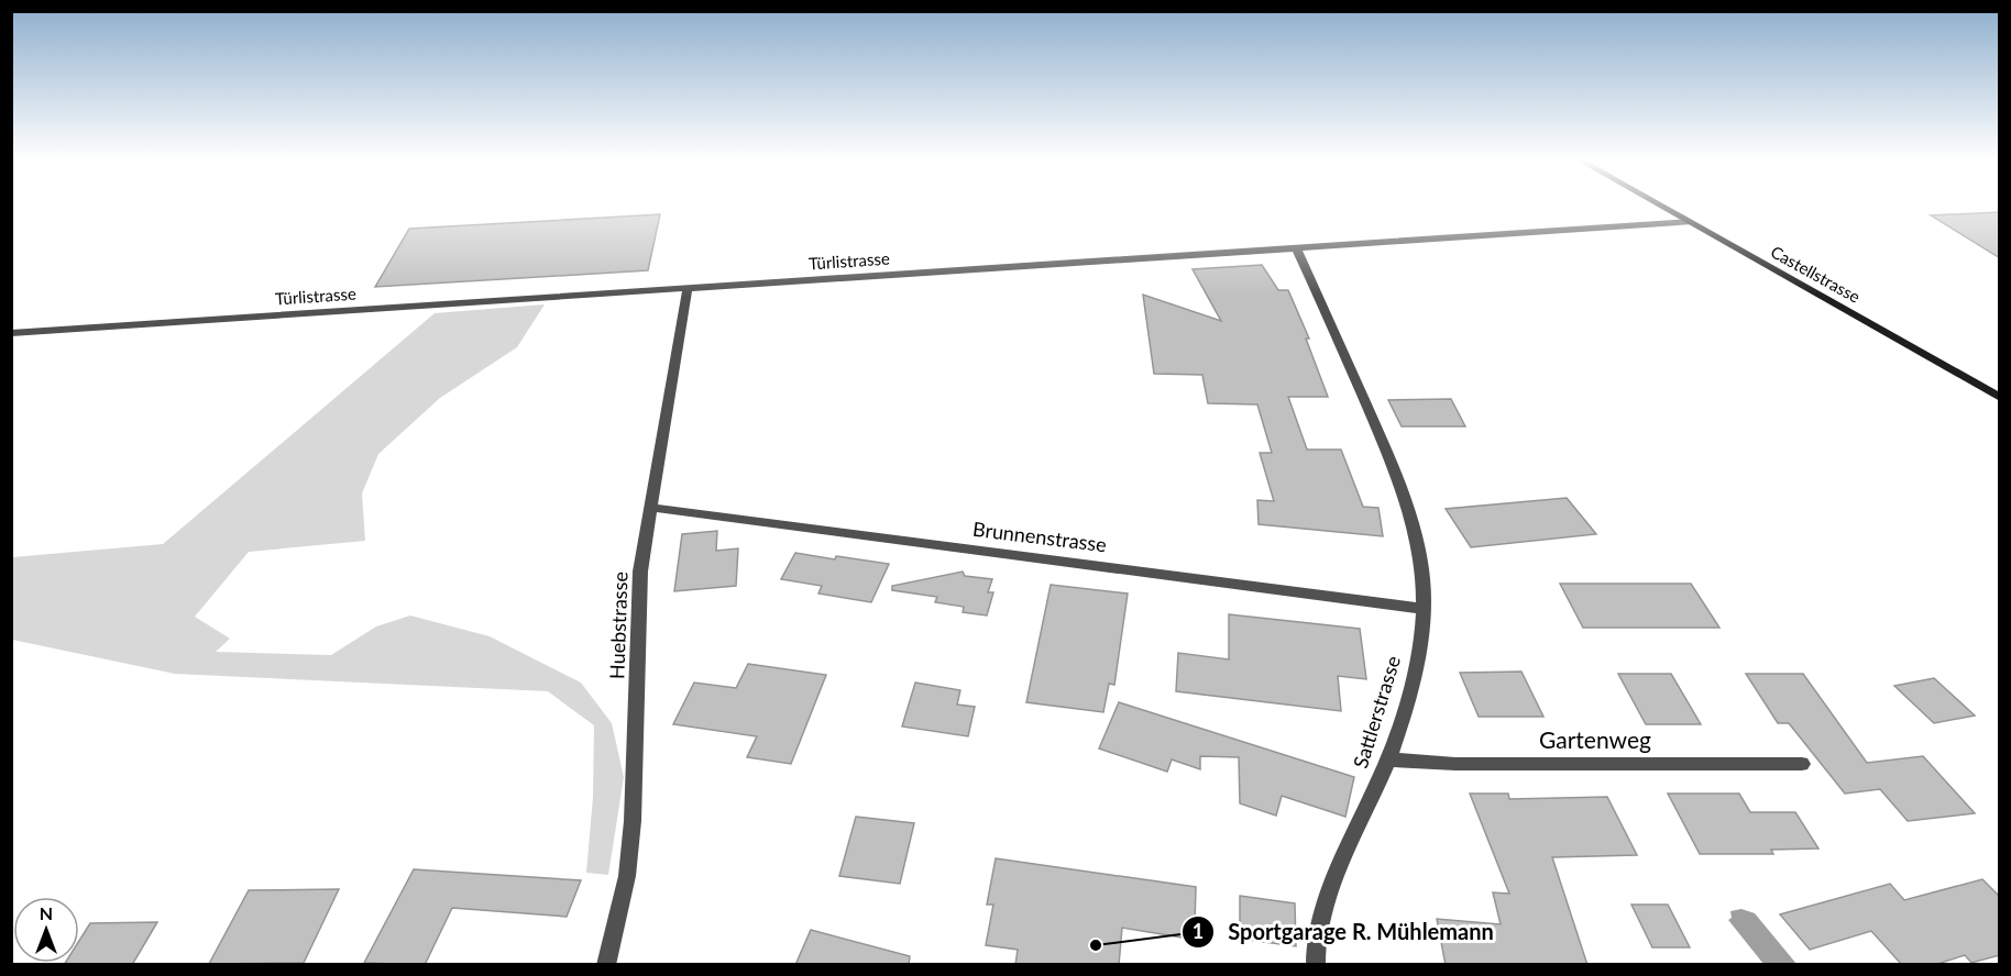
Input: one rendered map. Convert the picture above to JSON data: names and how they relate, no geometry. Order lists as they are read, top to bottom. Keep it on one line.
{"streets":{"street":["Türlistrasse","Castellstrasse","Brunnenstrasse","Huebstrasse","Sattlerstrasse","Gartenweg"]},"crossings":[["Türlistrasse","Castellstrasse"],["Türlistrasse","Huebstrasse"],["Türlistrasse","Sattlerstrasse"],["Brunnenstrasse","Huebstrasse"],["Brunnenstrasse","Sattlerstrasse"],["Sattlerstrasse","Gartenweg"]],"places":["Sportgarage R. Mühlemann"],"north":"top"}
